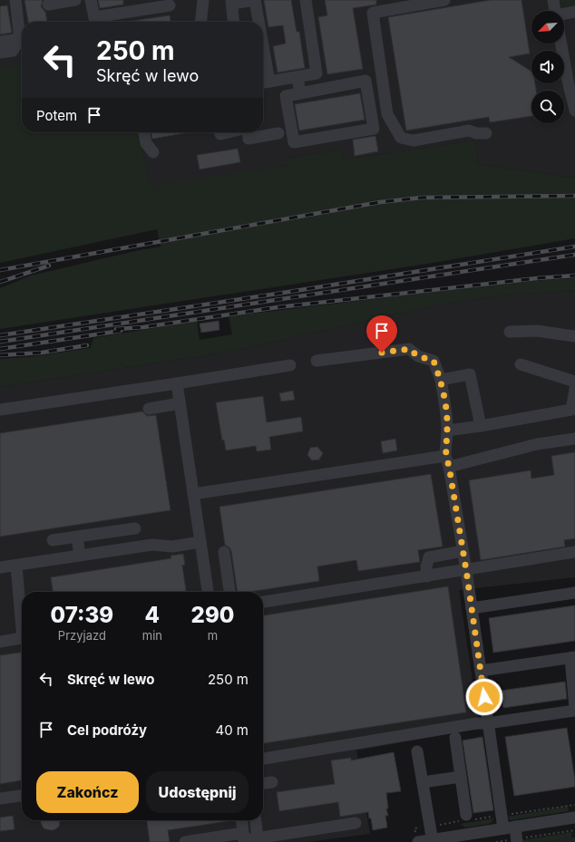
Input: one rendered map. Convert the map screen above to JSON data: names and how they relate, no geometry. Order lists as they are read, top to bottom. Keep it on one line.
{"north":"bottom left","page":{"turn":["250 m","Skręć w lewo"],"then":"Potem","eta":["07:39","Przyjazd","4","min","290","m"],"list":[{"name":"Skręć w lewo","value":"250 m"},{"name":"Cel podróży","value":"40 m"}],"buttons":["Zakończ","Udostępnij"]}}
